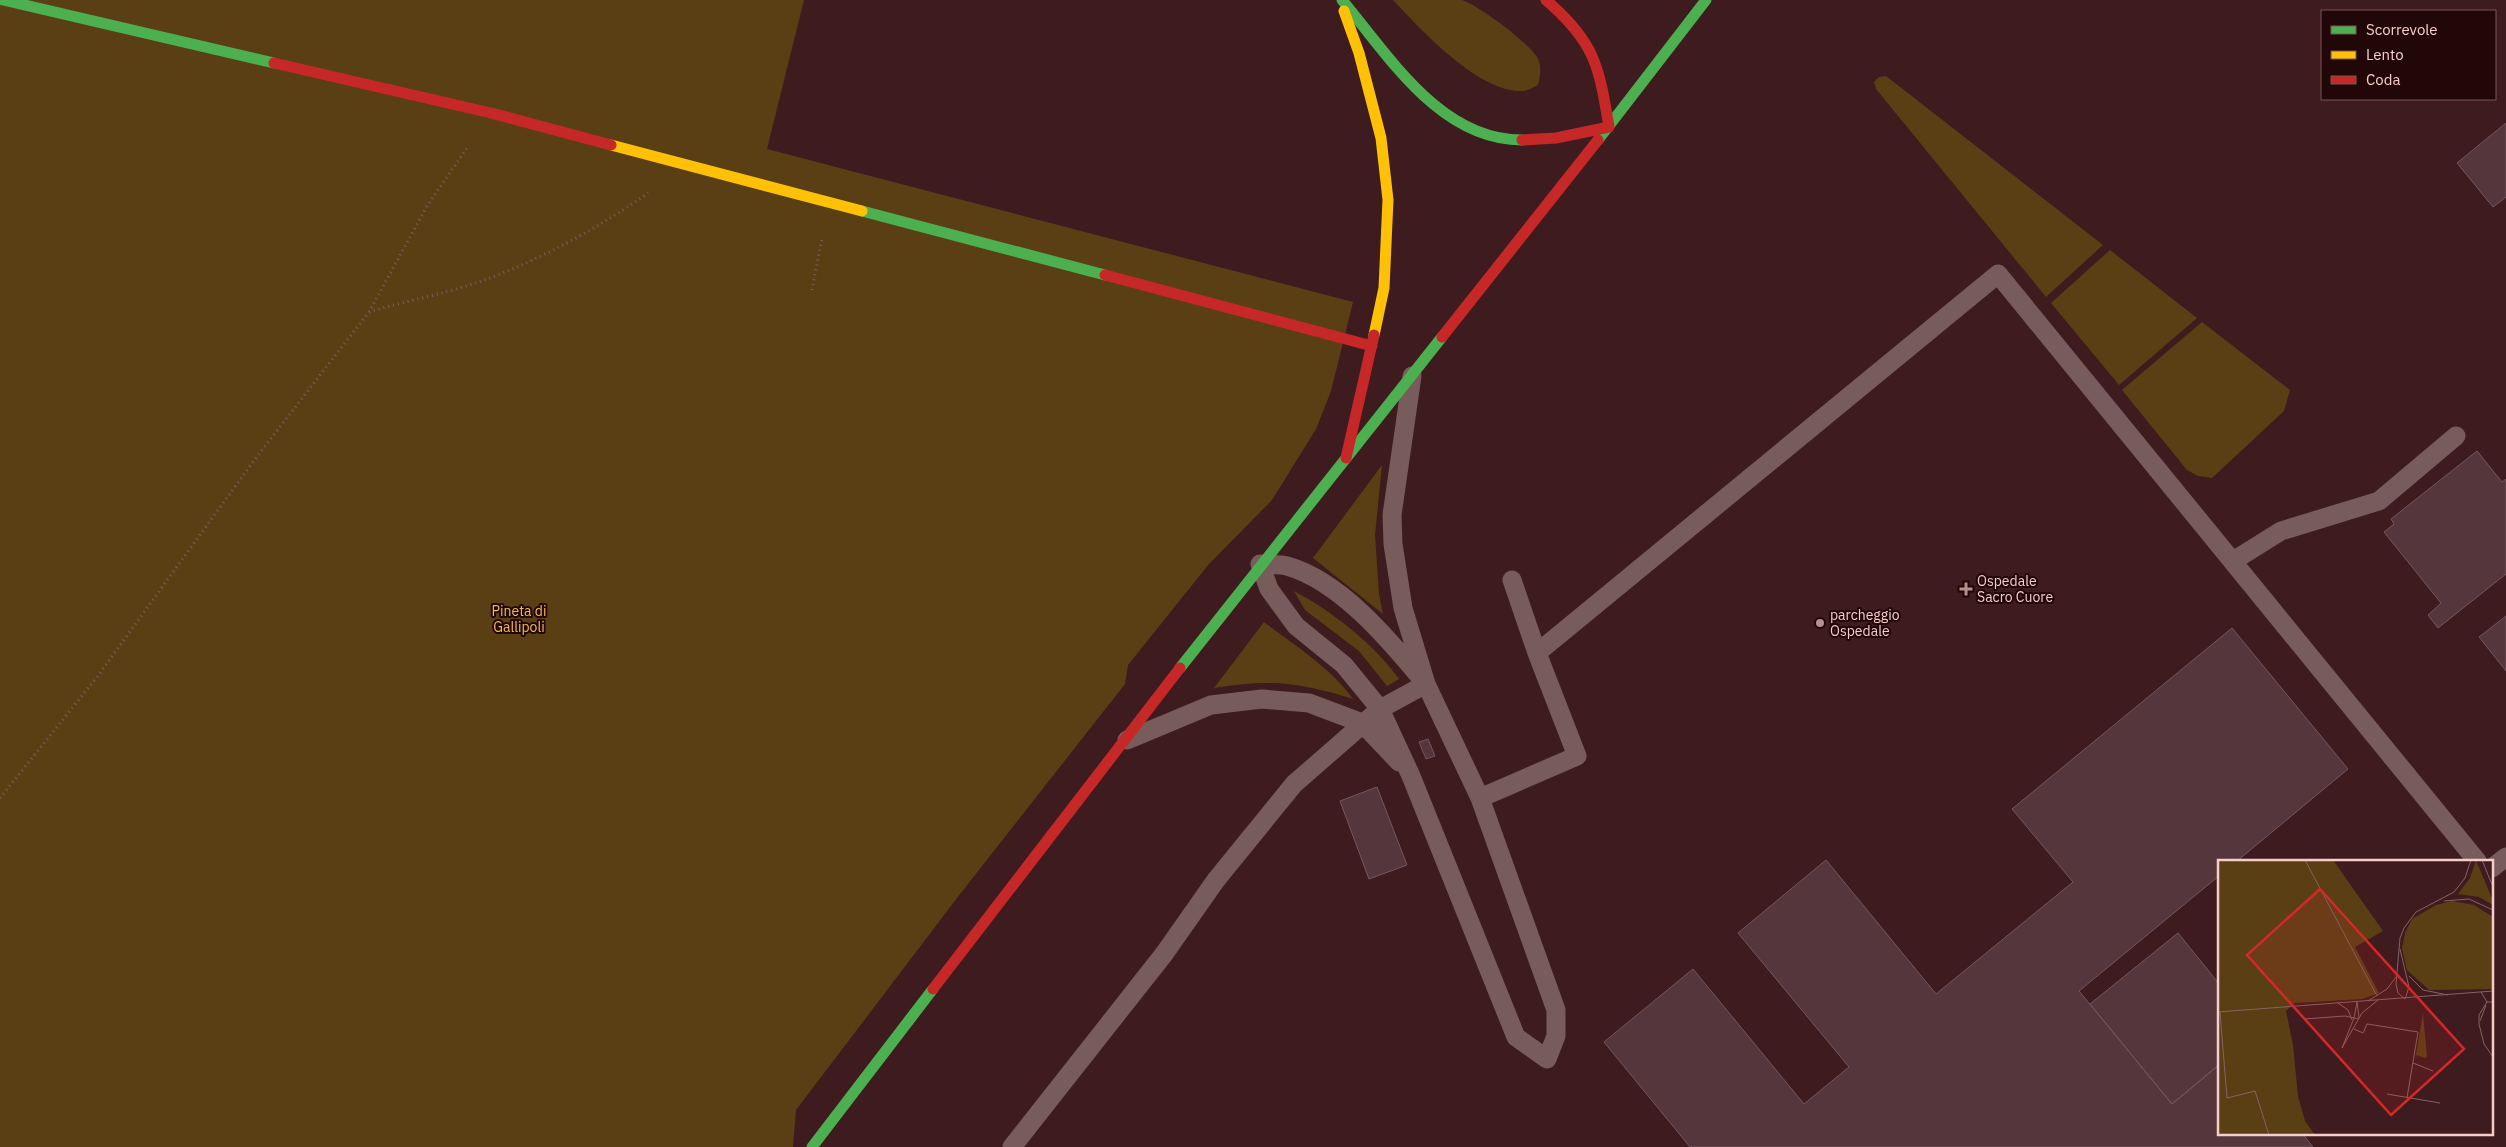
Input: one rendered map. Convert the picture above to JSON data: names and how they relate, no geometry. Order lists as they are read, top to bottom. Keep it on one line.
{"parks":["Pineta di Gallipoli"],"places":{"health":["Ospedale Sacro Cuore"],"other":["parcheggio Ospedale"]},"legend":["Scorrevole","Lento","Coda"]}
